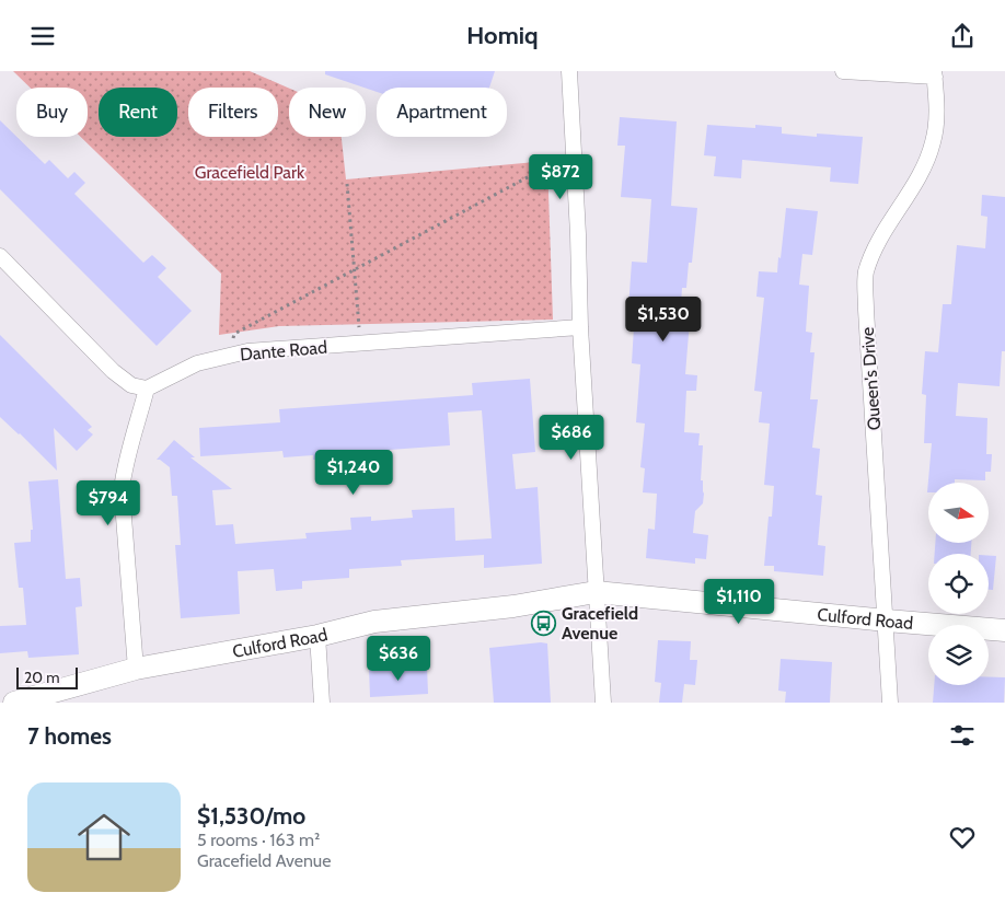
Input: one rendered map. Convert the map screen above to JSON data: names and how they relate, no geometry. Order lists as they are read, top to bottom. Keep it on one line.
{"streets":{"street":["Dante Road","Queen's Drive","Culford Road"]},"crossings":[["Queen's Drive","Culford Road"]],"parks":["Gracefield Park"],"places":{"bus stop":["Gracefield Avenue"]},"scale_bar":"20 m","north":"right","page":{"header":"Homiq","chip":["Buy","Rent","Filters","New","Apartment"],"price":["$872","$1,530","$686","$1,240","$794","$1,110","$636"],"scale":"20 m","heading":"7 homes","list":[{"name":"$1,530/mo","note":"5 rooms · 163 m² · Gracefield Avenue"}]}}
